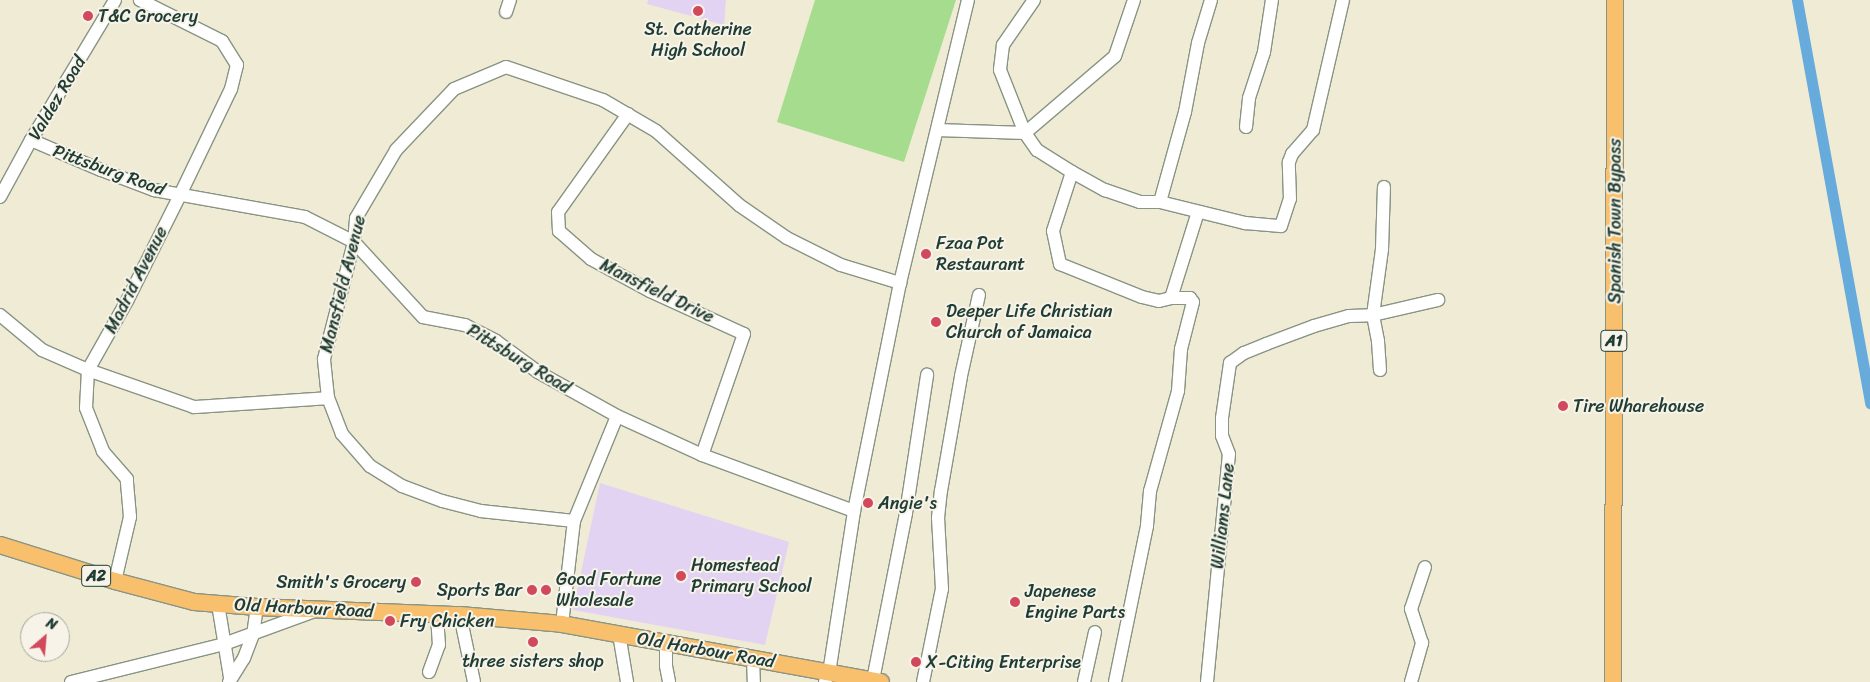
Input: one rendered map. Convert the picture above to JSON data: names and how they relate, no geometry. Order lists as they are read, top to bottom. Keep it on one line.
{"streets":{"main road":["Spanish Town Bypass","A1","A2","Old Harbour Road"],"street":["Valdez Road","Pittsburg Road","Madrid Avenue","Mansfield Avenue","Mansfield Drive","Williams Lane"]},"crossings":[["Valdez Road","Pittsburg Road"],["Pittsburg Road","Madrid Avenue"],["Pittsburg Road","Mansfield Avenue"],["Pittsburg Road","Mansfield Drive"],["Madrid Avenue","Old Harbour Road"],["Mansfield Avenue","Mansfield Drive"]],"places":["St. Catherine High School","T&C Grocery","Fzaa Pot Restaurant","Deeper Life Christian Church of Jamaica","Tire Wharehouse","Angie's","Homestead Primary School","Smith's Grocery","Sports Bar","Good Fortune Wholesale","Japenese Engine Parts","Fry Chicken","three sisters shop","X-Citing Enterprise"],"north":"top right"}
